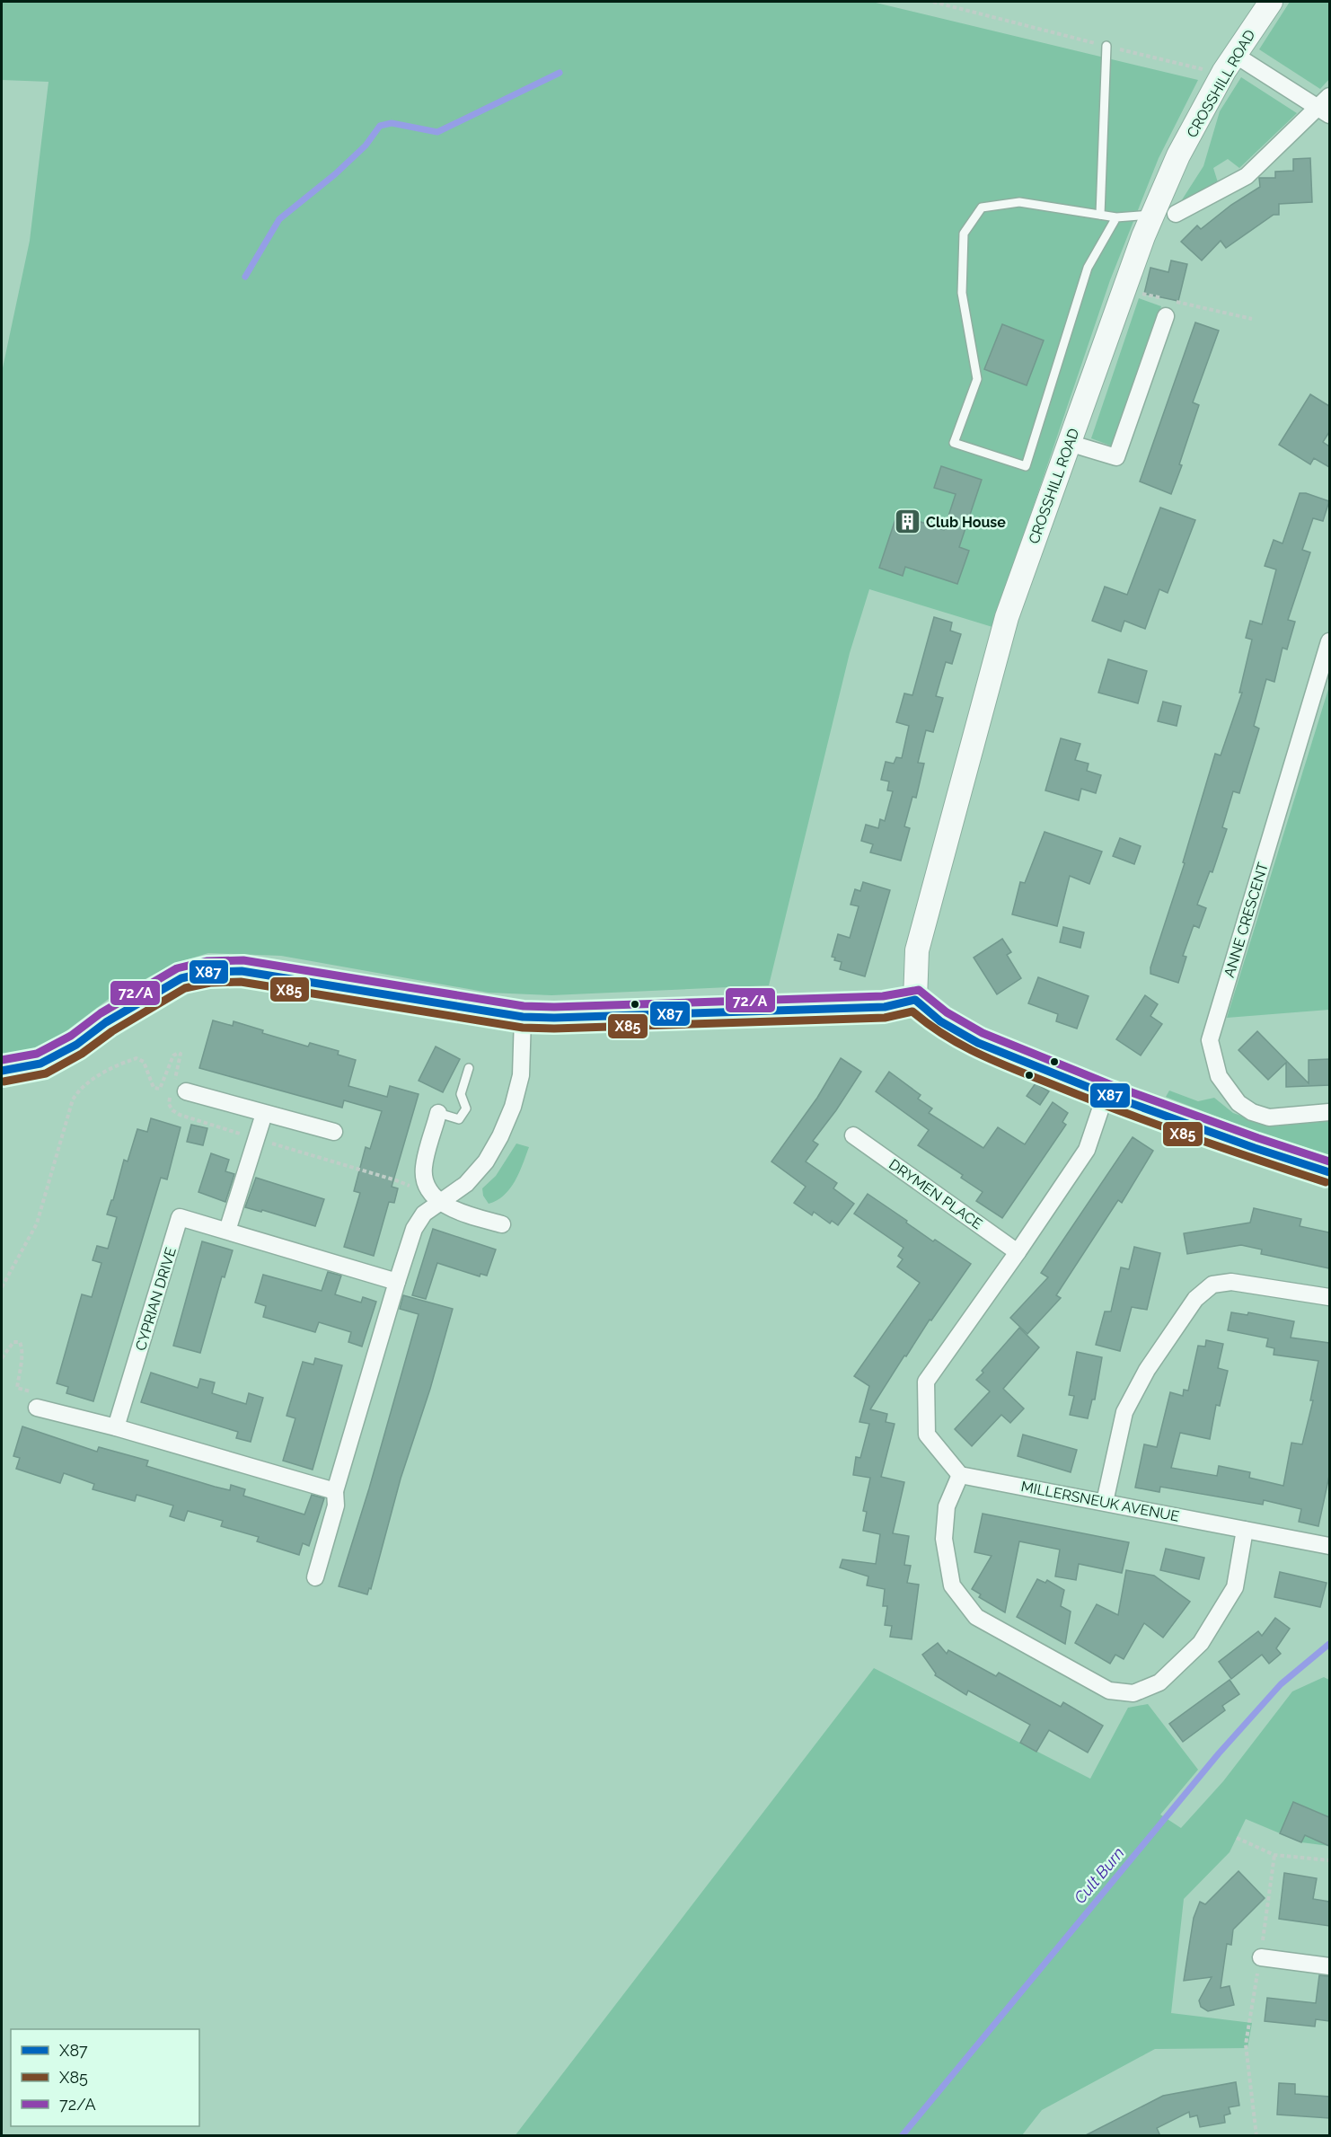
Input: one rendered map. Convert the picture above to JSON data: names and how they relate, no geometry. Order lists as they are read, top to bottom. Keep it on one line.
{"streets":{"main road":["CROSSHILL ROAD"],"street":["ANNE CRESCENT","DRYMEN PLACE","CYPRIAN DRIVE","MILLERSNEUK AVENUE"]},"water":["Cult Burn"],"places":{"building":["Club House"]},"lines":["transit line 72/A","transit line X87","transit line X85"],"legend":["X87","X85","72/A"]}
